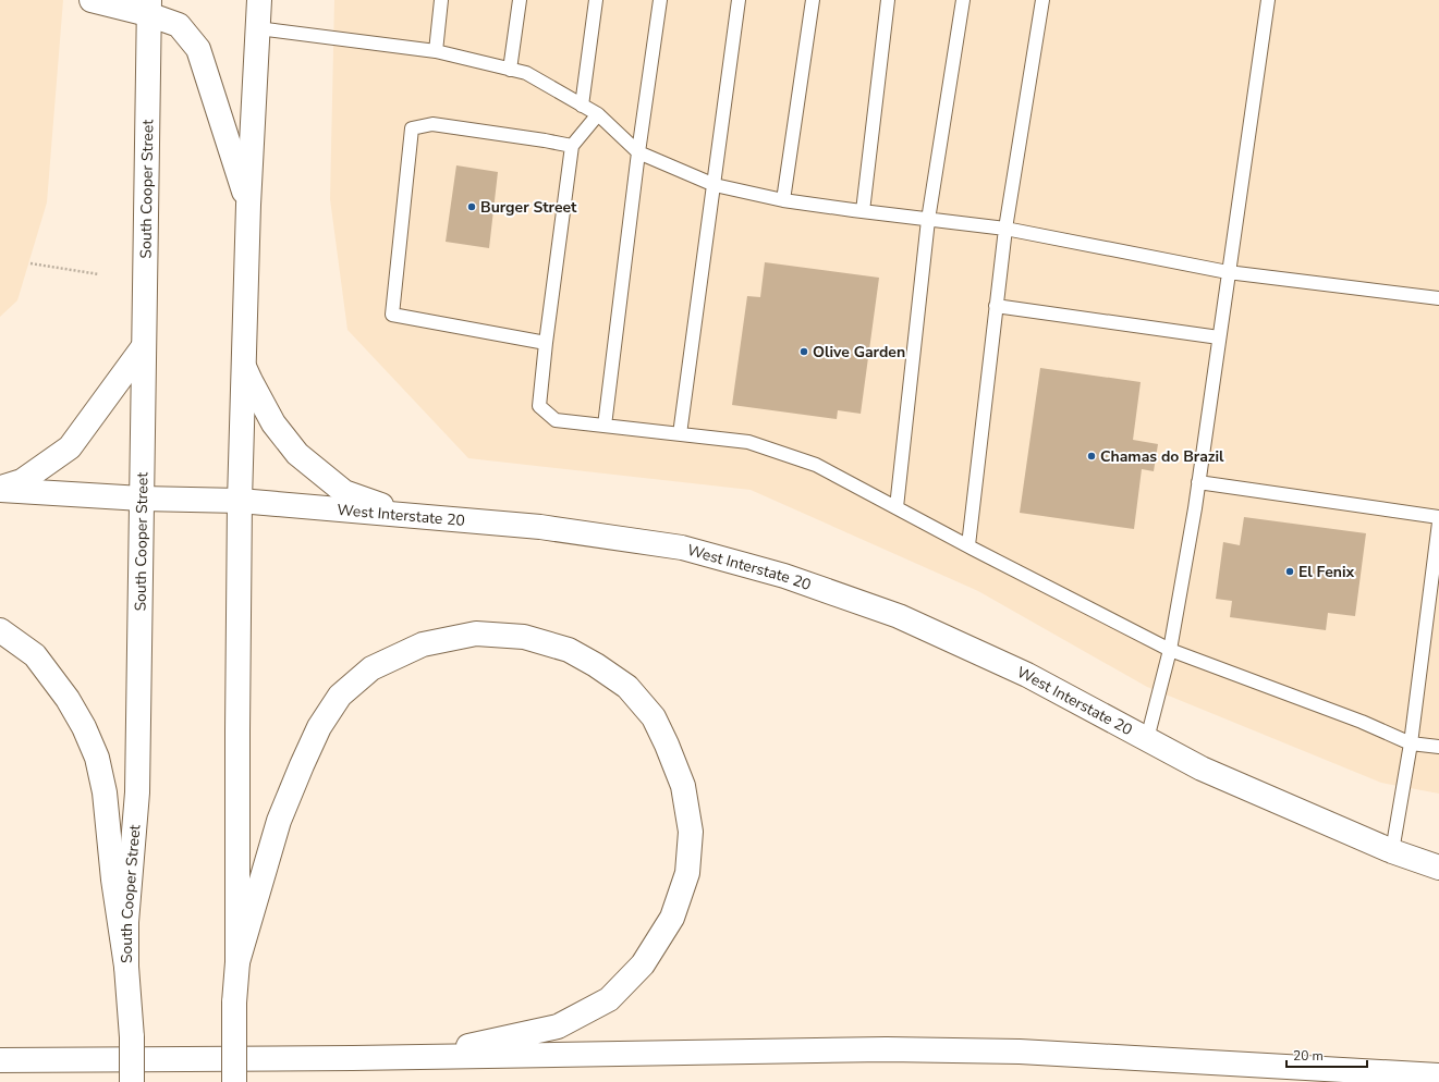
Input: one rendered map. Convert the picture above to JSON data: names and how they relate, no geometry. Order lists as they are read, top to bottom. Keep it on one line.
{"streets":{"main road":["South Cooper Street","West Interstate 20"]},"crossings":[["South Cooper Street","West Interstate 20"]],"places":["Burger Street","Olive Garden","Chamas do Brazil","El Fenix"],"scale_bar":"20 m"}
